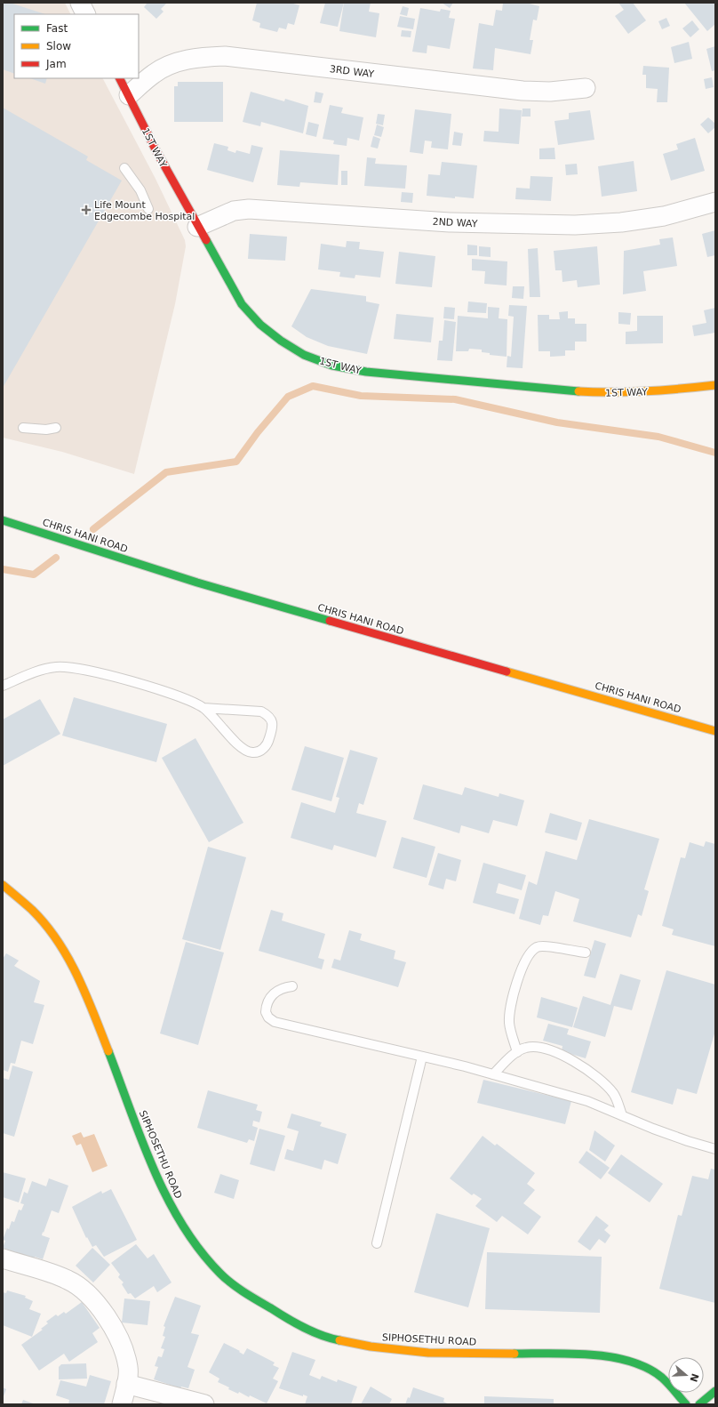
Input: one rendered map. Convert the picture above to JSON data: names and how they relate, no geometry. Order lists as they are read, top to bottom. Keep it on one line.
{"streets":{"street":["3RD WAY","1ST WAY","2ND WAY","CHRIS HANI ROAD","SIPHOSETHU ROAD"]},"crossings":[["3RD WAY","1ST WAY"],["1ST WAY","2ND WAY"]],"places":{"health":["Life Mount Edgecombe Hospital"]},"legend":["Fast","Slow","Jam"],"north":"right"}
